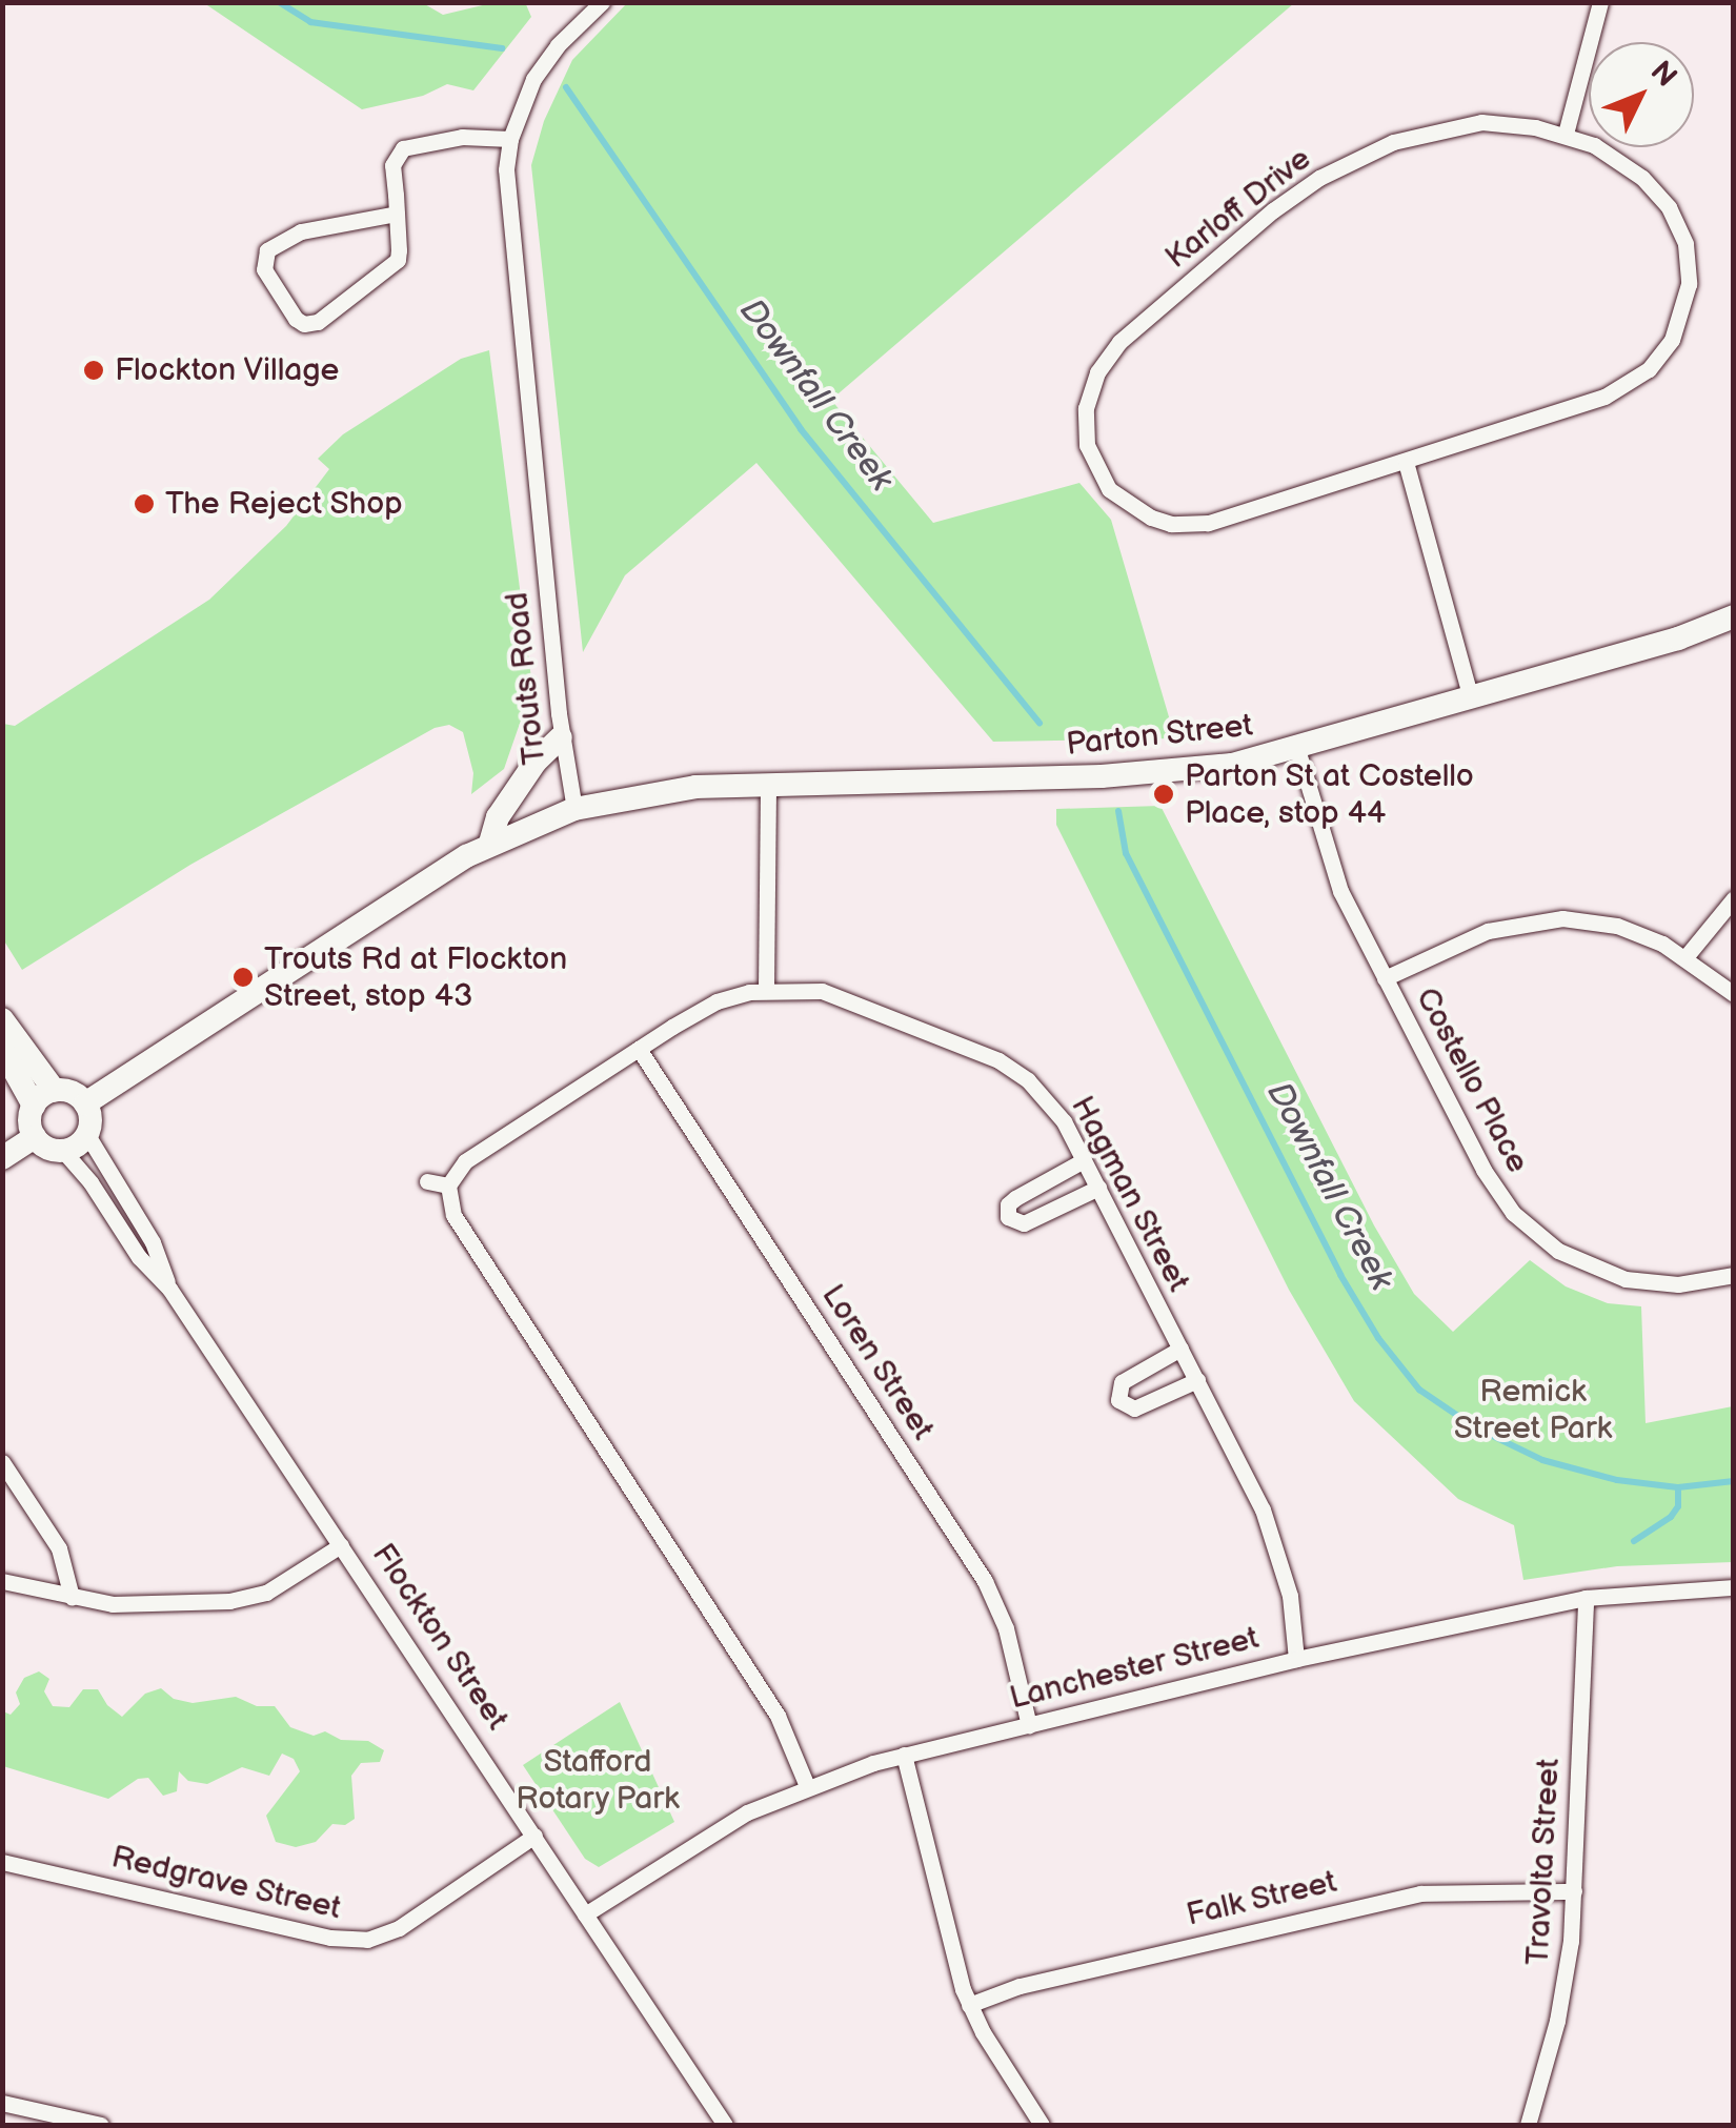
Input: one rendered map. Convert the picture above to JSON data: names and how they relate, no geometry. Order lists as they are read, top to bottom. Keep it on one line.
{"streets":{"street":["Karloff Drive","Trouts Road","Parton Street","Costello Place","Hagman Street","Loren Street","Flockton Street","Lanchester Street","Travolta Street","Redgrave Street","Falk Street"]},"crossings":[["Trouts Road","Parton Street"],["Parton Street","Costello Place"],["Hagman Street","Loren Street"],["Hagman Street","Lanchester Street"],["Loren Street","Lanchester Street"],["Flockton Street","Lanchester Street"],["Flockton Street","Redgrave Street"],["Lanchester Street","Travolta Street"],["Travolta Street","Falk Street"]],"water":["Downfall Creek"],"parks":["Remick Street Park","Stafford Rotary Park"],"places":["Flockton Village","The Reject Shop","Parton St at Costello Place, stop 44","Trouts Rd at Flockton Street, stop 43"],"north":"top right"}
